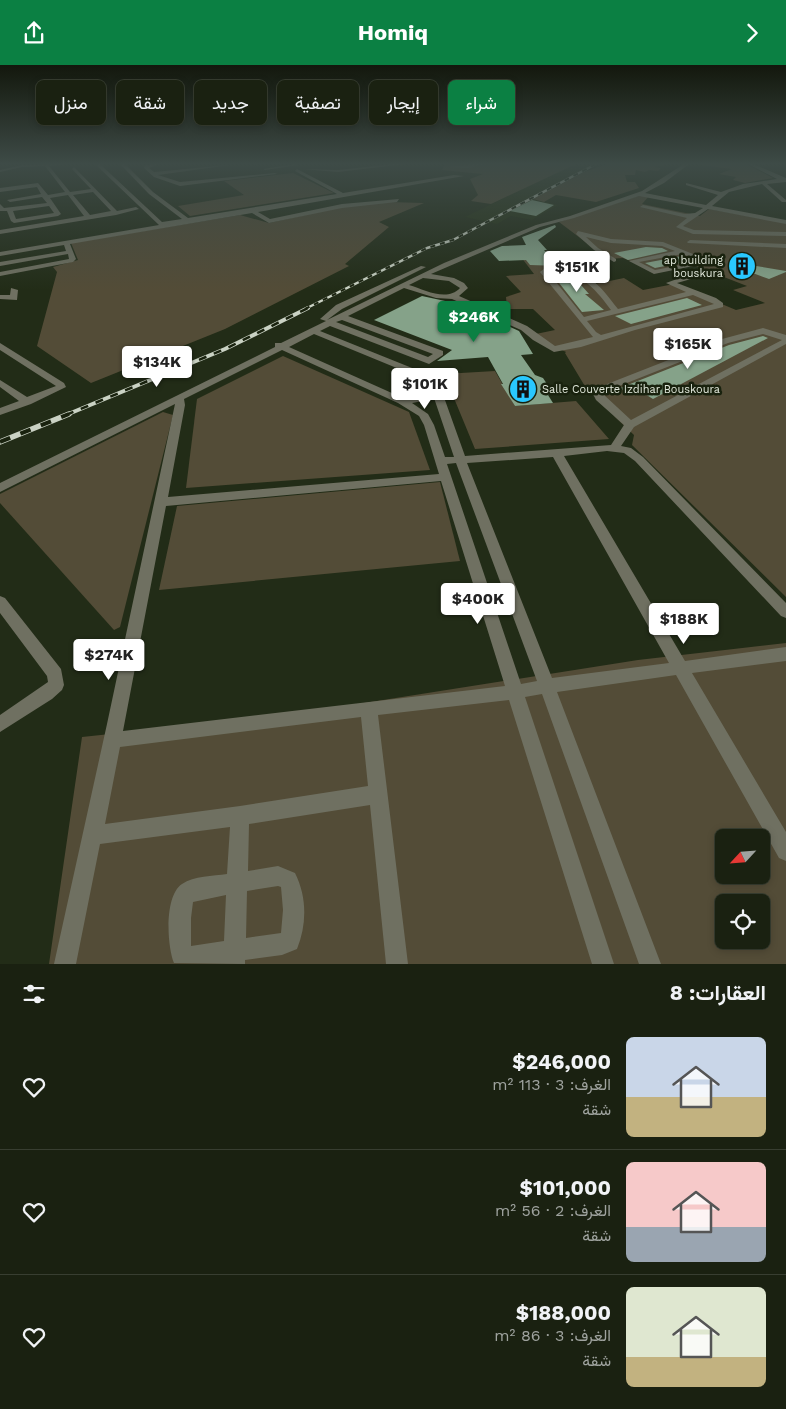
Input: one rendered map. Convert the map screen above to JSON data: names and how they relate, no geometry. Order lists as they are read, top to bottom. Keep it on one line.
{"places":{"building":["ap building bouskura","Salle Couverte Izdihar Bouskoura"]},"north":"bottom left","page":{"header":"Homiq","chip":["شراء","إيجار","تصفية","جديد","شقة","منزل"],"price":["$151K","$246K","$165K","$134K","$101K","$400K","$188K","$274K"],"heading":"العقارات: 8","list":[{"name":"$246,000","note":"الغرف: 3 · 113 m² · شقة"},{"name":"$101,000","note":"الغرف: 2 · 56 m² · شقة"},{"name":"$188,000","note":"الغرف: 3 · 86 m² · شقة"}]}}
